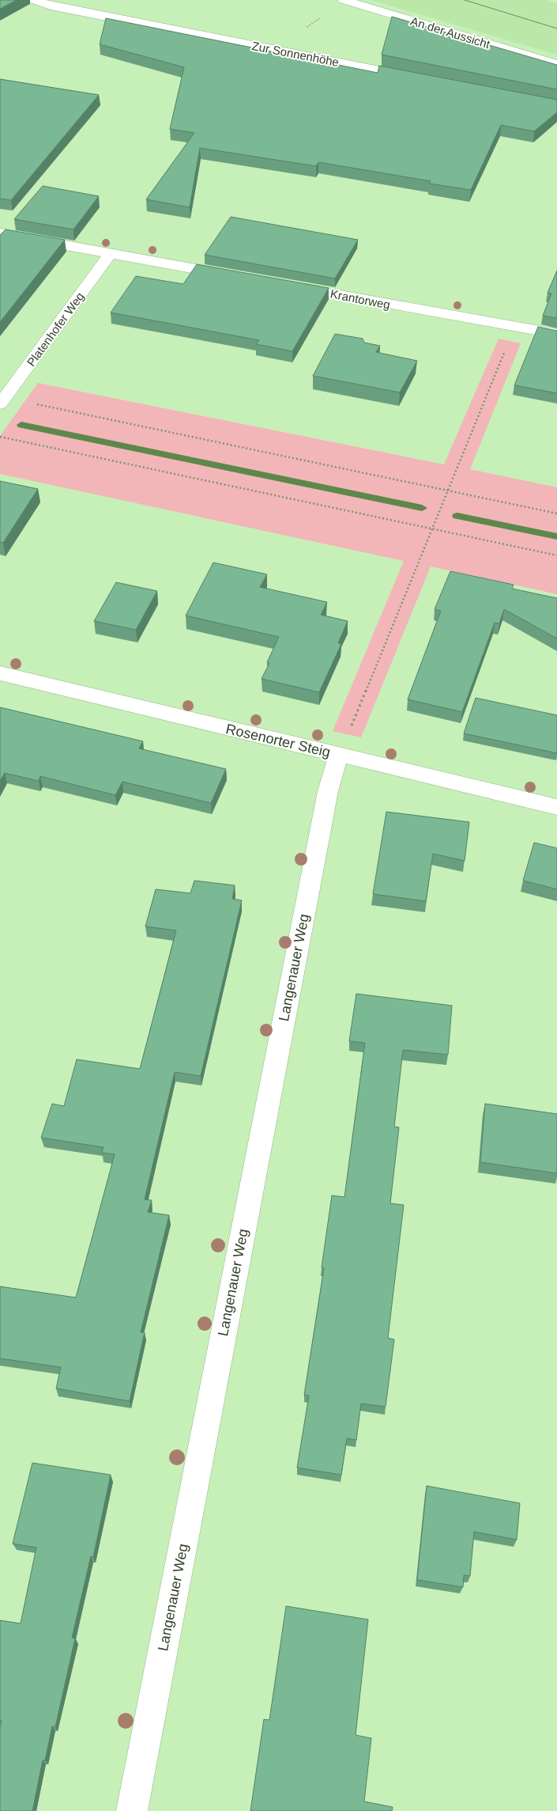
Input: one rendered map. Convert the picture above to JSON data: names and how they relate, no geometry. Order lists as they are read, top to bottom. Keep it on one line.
{"streets":{"street":["An der Aussicht","Zur Sonnenhöhe","Krantorweg","Platenhofer Weg","Rosenorter Steig","Langenauer Weg"]},"crossings":[["Rosenorter Steig","Langenauer Weg"]]}
